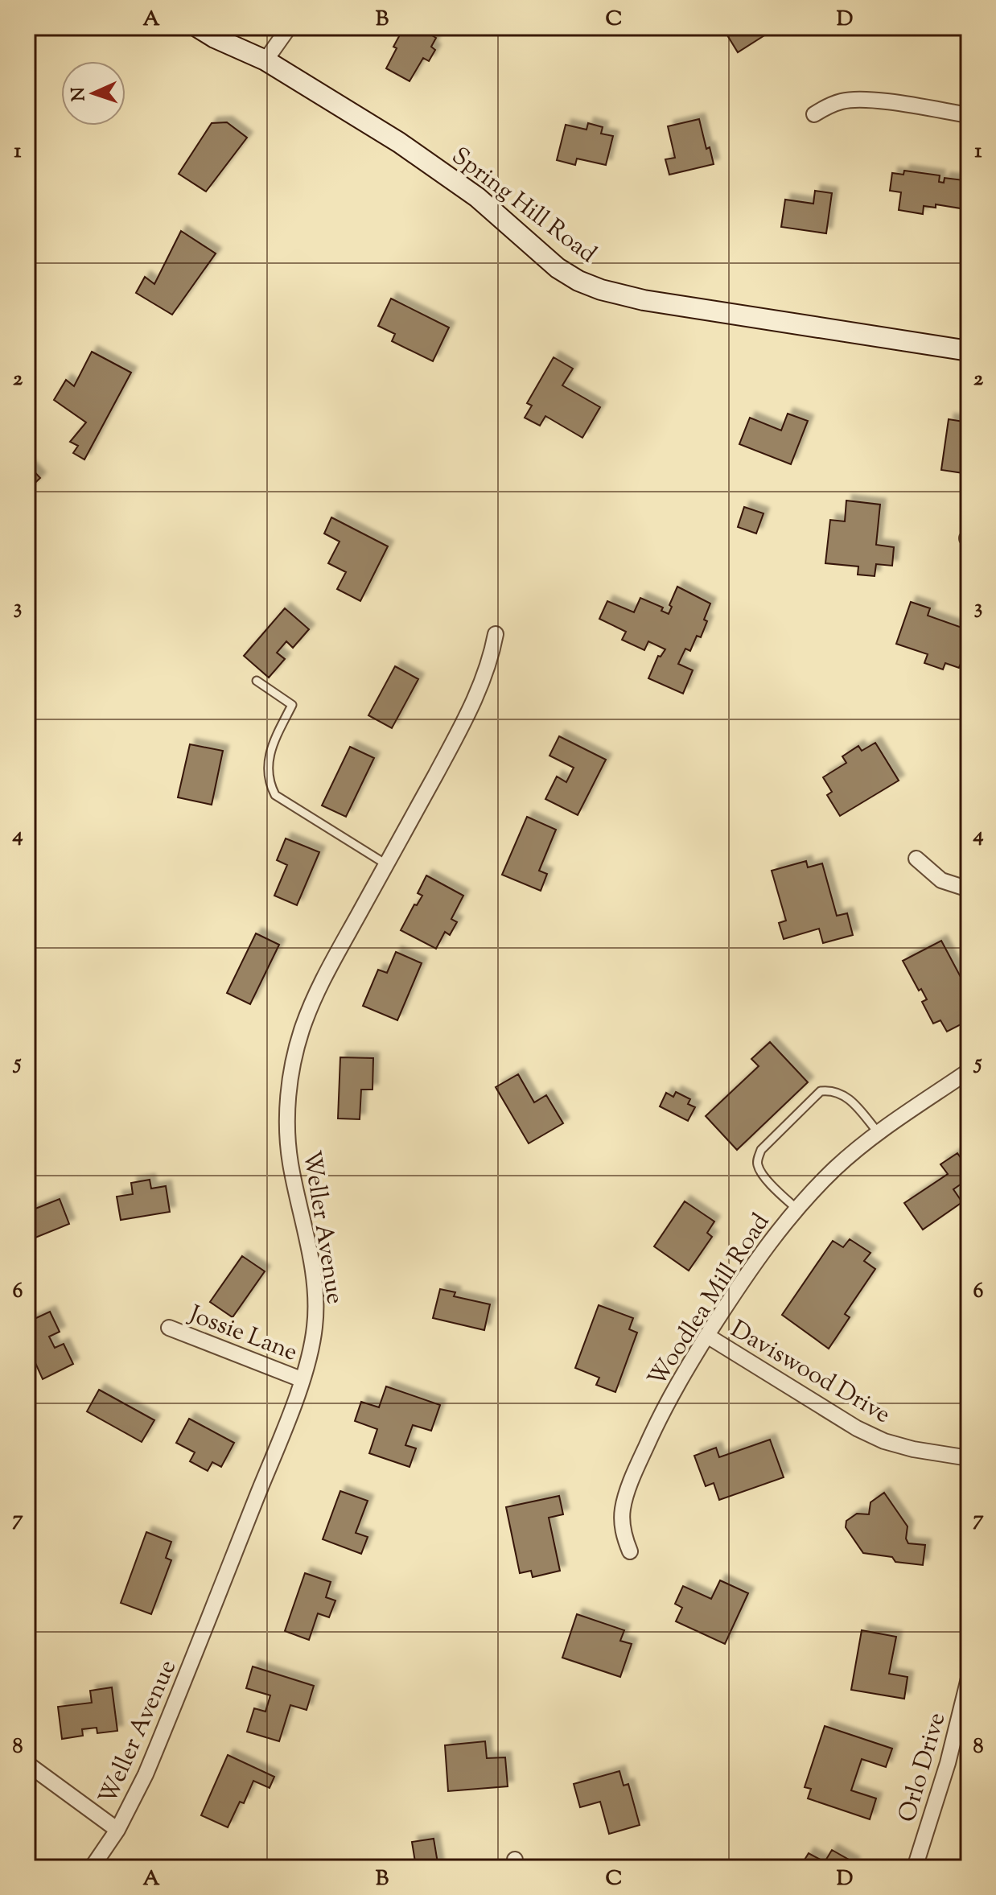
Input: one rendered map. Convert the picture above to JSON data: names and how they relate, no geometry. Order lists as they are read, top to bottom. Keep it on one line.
{"streets":{"main road":["Spring Hill Road"],"street":["Weller Avenue","Woodlea Mill Road","Jossie Lane","Daviswood Drive","Orlo Drive"]},"crossings":[["Weller Avenue","Jossie Lane"],["Woodlea Mill Road","Daviswood Drive"]],"north":"left","grid":{"columns":["A","B","C","D"],"rows":["1","2","3","4","5","6","7","8"]}}
